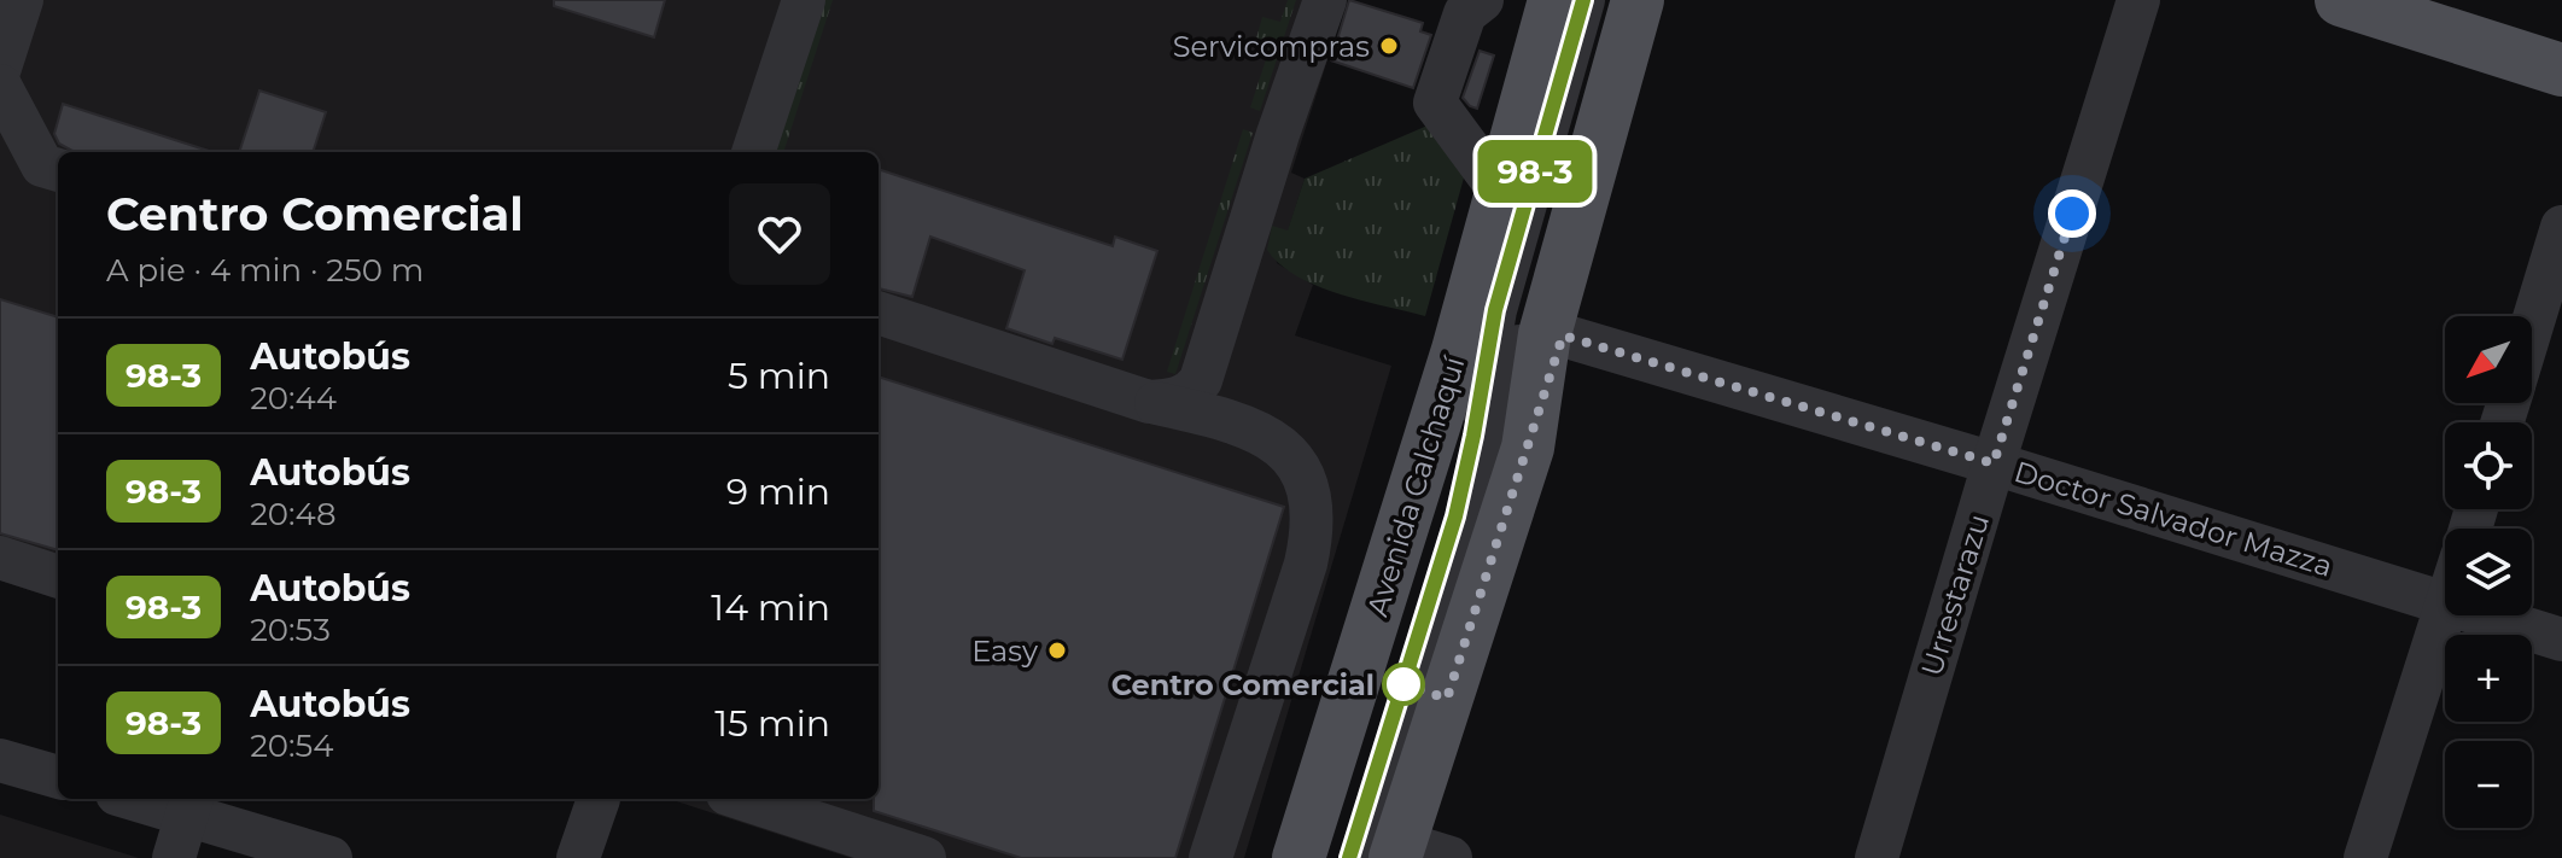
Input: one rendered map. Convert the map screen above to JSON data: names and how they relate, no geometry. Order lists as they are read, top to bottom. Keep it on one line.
{"streets":{"main road":["Avenida Calchaquí"],"street":["Doctor Salvador Mazza","Urrestarazu"]},"crossings":[["Doctor Salvador Mazza","Urrestarazu"]],"places":["Servicompras","Easy","Centro Comercial"],"lines":["bus line 98-3"],"north":"bottom left","page":{"on_map":"98-3","heading":["Centro Comercial","A pie · 4 min · 250 m"],"map_buttons":["+","−"],"list":[{"mark":"98-3","name":"Autobús","note":"20:44","value":"5 min"},{"mark":"98-3","name":"Autobús","note":"20:48","value":"9 min"},{"mark":"98-3","name":"Autobús","note":"20:53","value":"14 min"},{"mark":"98-3","name":"Autobús","note":"20:54","value":"15 min"}]}}
